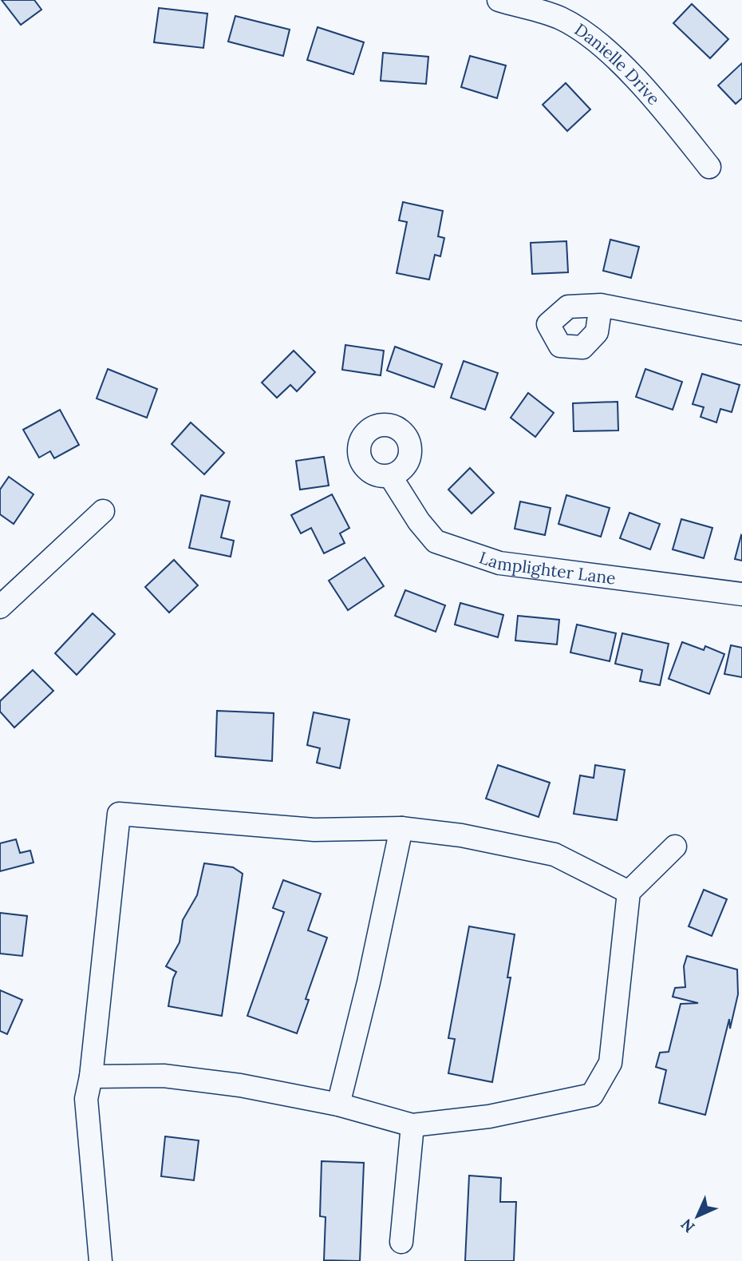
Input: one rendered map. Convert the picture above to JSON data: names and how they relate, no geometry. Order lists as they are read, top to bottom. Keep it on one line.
{"streets":{"street":["Danielle Drive","Lamplighter Lane"]},"north":"bottom left"}
